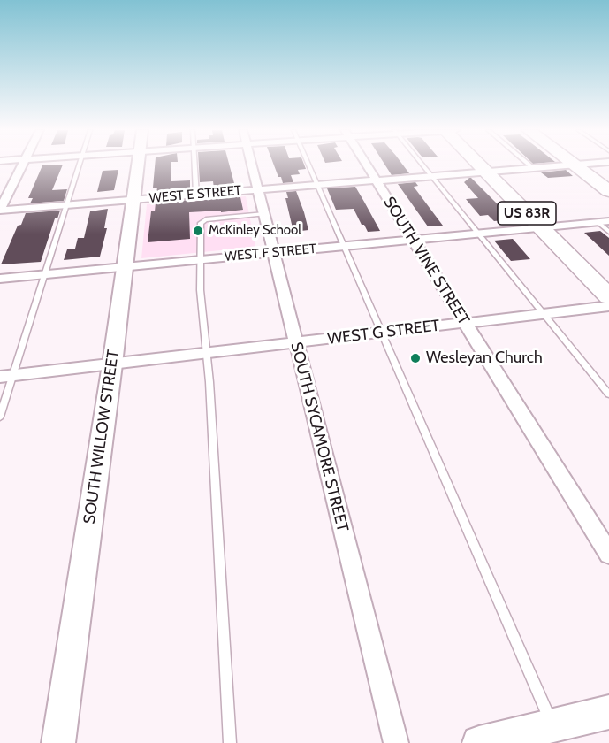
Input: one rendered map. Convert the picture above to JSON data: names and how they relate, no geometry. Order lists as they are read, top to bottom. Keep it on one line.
{"streets":{"highway":["US 83R"],"main road":["SOUTH WILLOW STREET"],"street":["WEST E STREET","WEST F STREET","SOUTH VINE STREET","WEST G STREET","SOUTH SYCAMORE STREET"]},"crossings":[["WEST E STREET","US 83R"],["WEST E STREET","SOUTH VINE STREET"],["WEST E STREET","SOUTH WILLOW STREET"],["WEST E STREET","SOUTH SYCAMORE STREET"],["US 83R","WEST F STREET"],["WEST F STREET","SOUTH VINE STREET"],["WEST F STREET","SOUTH WILLOW STREET"],["WEST F STREET","SOUTH SYCAMORE STREET"],["SOUTH VINE STREET","WEST G STREET"],["WEST G STREET","SOUTH WILLOW STREET"],["WEST G STREET","SOUTH SYCAMORE STREET"]],"places":["McKinley School","Wesleyan Church"]}
